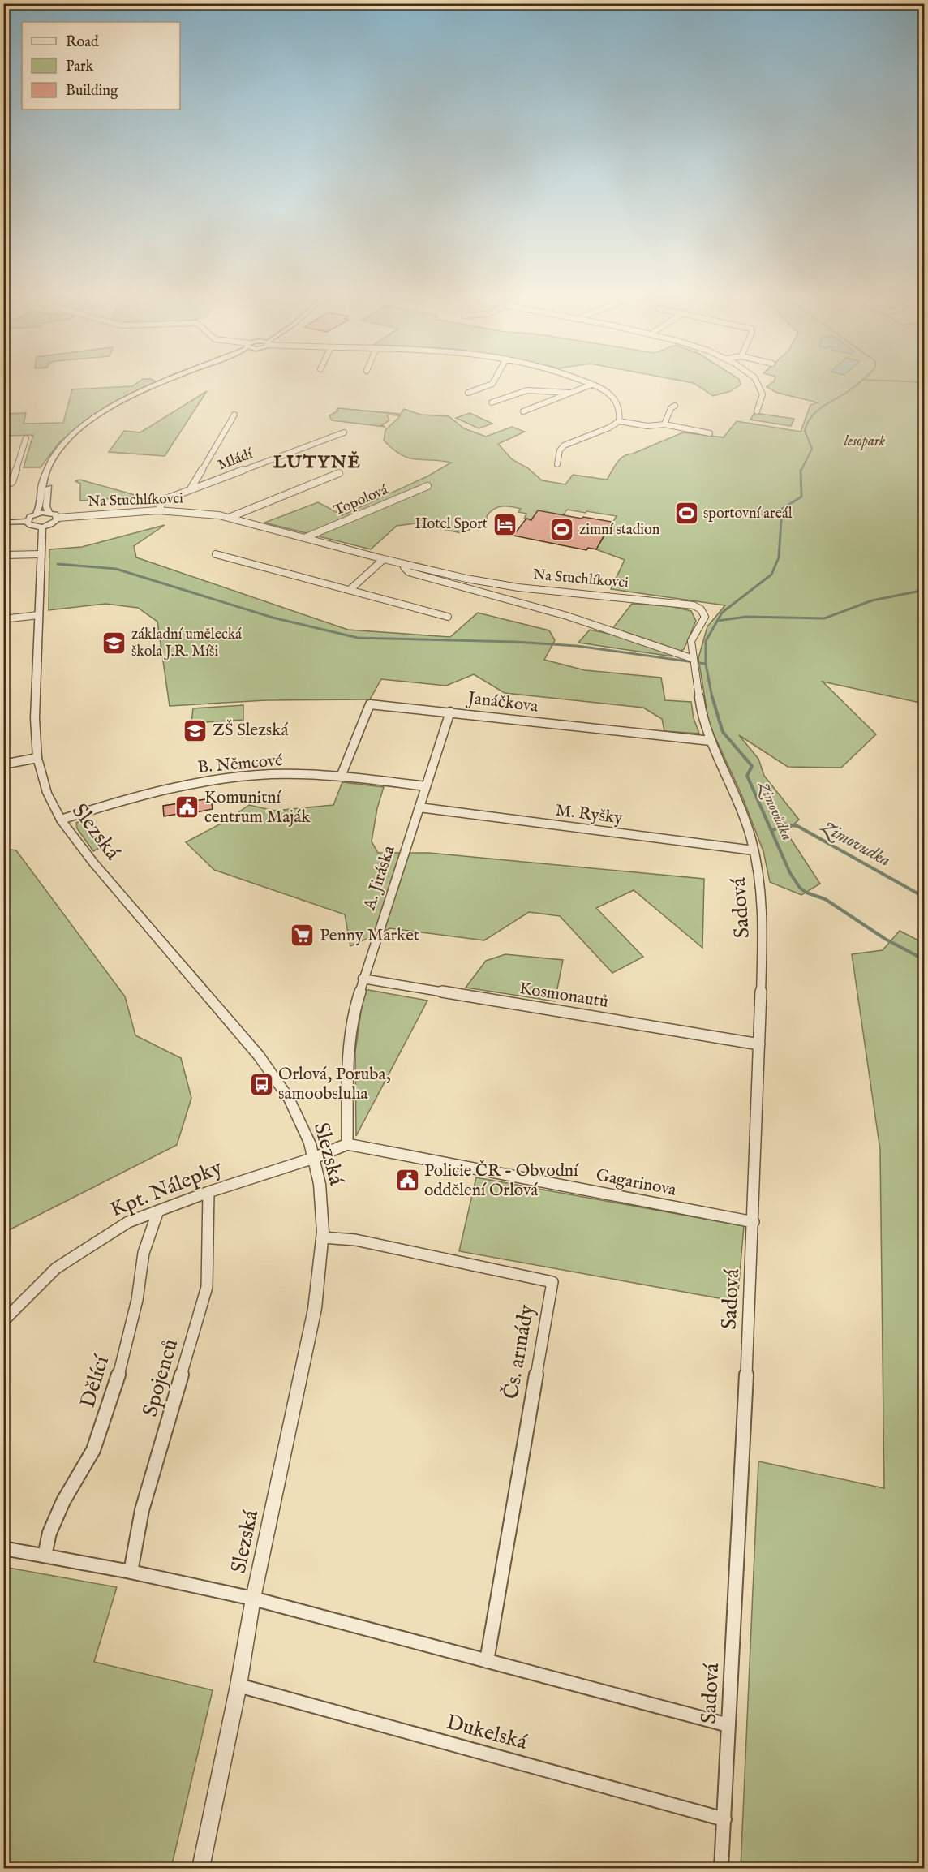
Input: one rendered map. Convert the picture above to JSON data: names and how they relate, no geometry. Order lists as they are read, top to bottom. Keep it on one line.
{"streets":{"street":["Mládí","Na Stuchlíkovci","Topolová","Janáčkova","B. Němcové","M. Ryšky","Slezská","A. Jiráska","Sadová","Kosmonautů","Gagarinova","Kpt. Nálepky","Čs. armády","Spojenců","Dělící","Dukelská"]},"crossings":[["Mládí","Na Stuchlíkovci"],["Na Stuchlíkovci","Topolová"],["Na Stuchlíkovci","Janáčkova"],["Na Stuchlíkovci","Sadová"],["Janáčkova","B. Němcové"],["Janáčkova","A. Jiráska"],["Janáčkova","Sadová"],["B. Němcové","Slezská"],["B. Němcové","A. Jiráska"],["M. Ryšky","A. Jiráska"],["M. Ryšky","Sadová"],["Slezská","Kpt. Nálepky"],["Slezská","Čs. armády"],["Slezská","Dukelská"],["A. Jiráska","Kosmonautů"],["A. Jiráska","Gagarinova"],["Sadová","Kosmonautů"],["Sadová","Gagarinova"],["Sadová","Dukelská"],["Kpt. Nálepky","Spojenců"],["Kpt. Nálepky","Dělící"]],"districts":["LUTYNĚ"],"water":["Zimovůdka","Zimovudka"],"parks":["lesopark"],"places":{"sports":["sportovní areál","zimní stadion"],"hotel":["Hotel Sport"],"school or university":["základní umělecká škola J.R. Míši","ZŠ Slezská"],"public building":["Komunitní centrum Maják","Policie ČR - Obvodní oddělení Orlová"],"supermarket":["Penny Market"],"bus stop":["Orlová, Poruba, samoobsluha"]},"legend":["Road","Park","Building"]}
